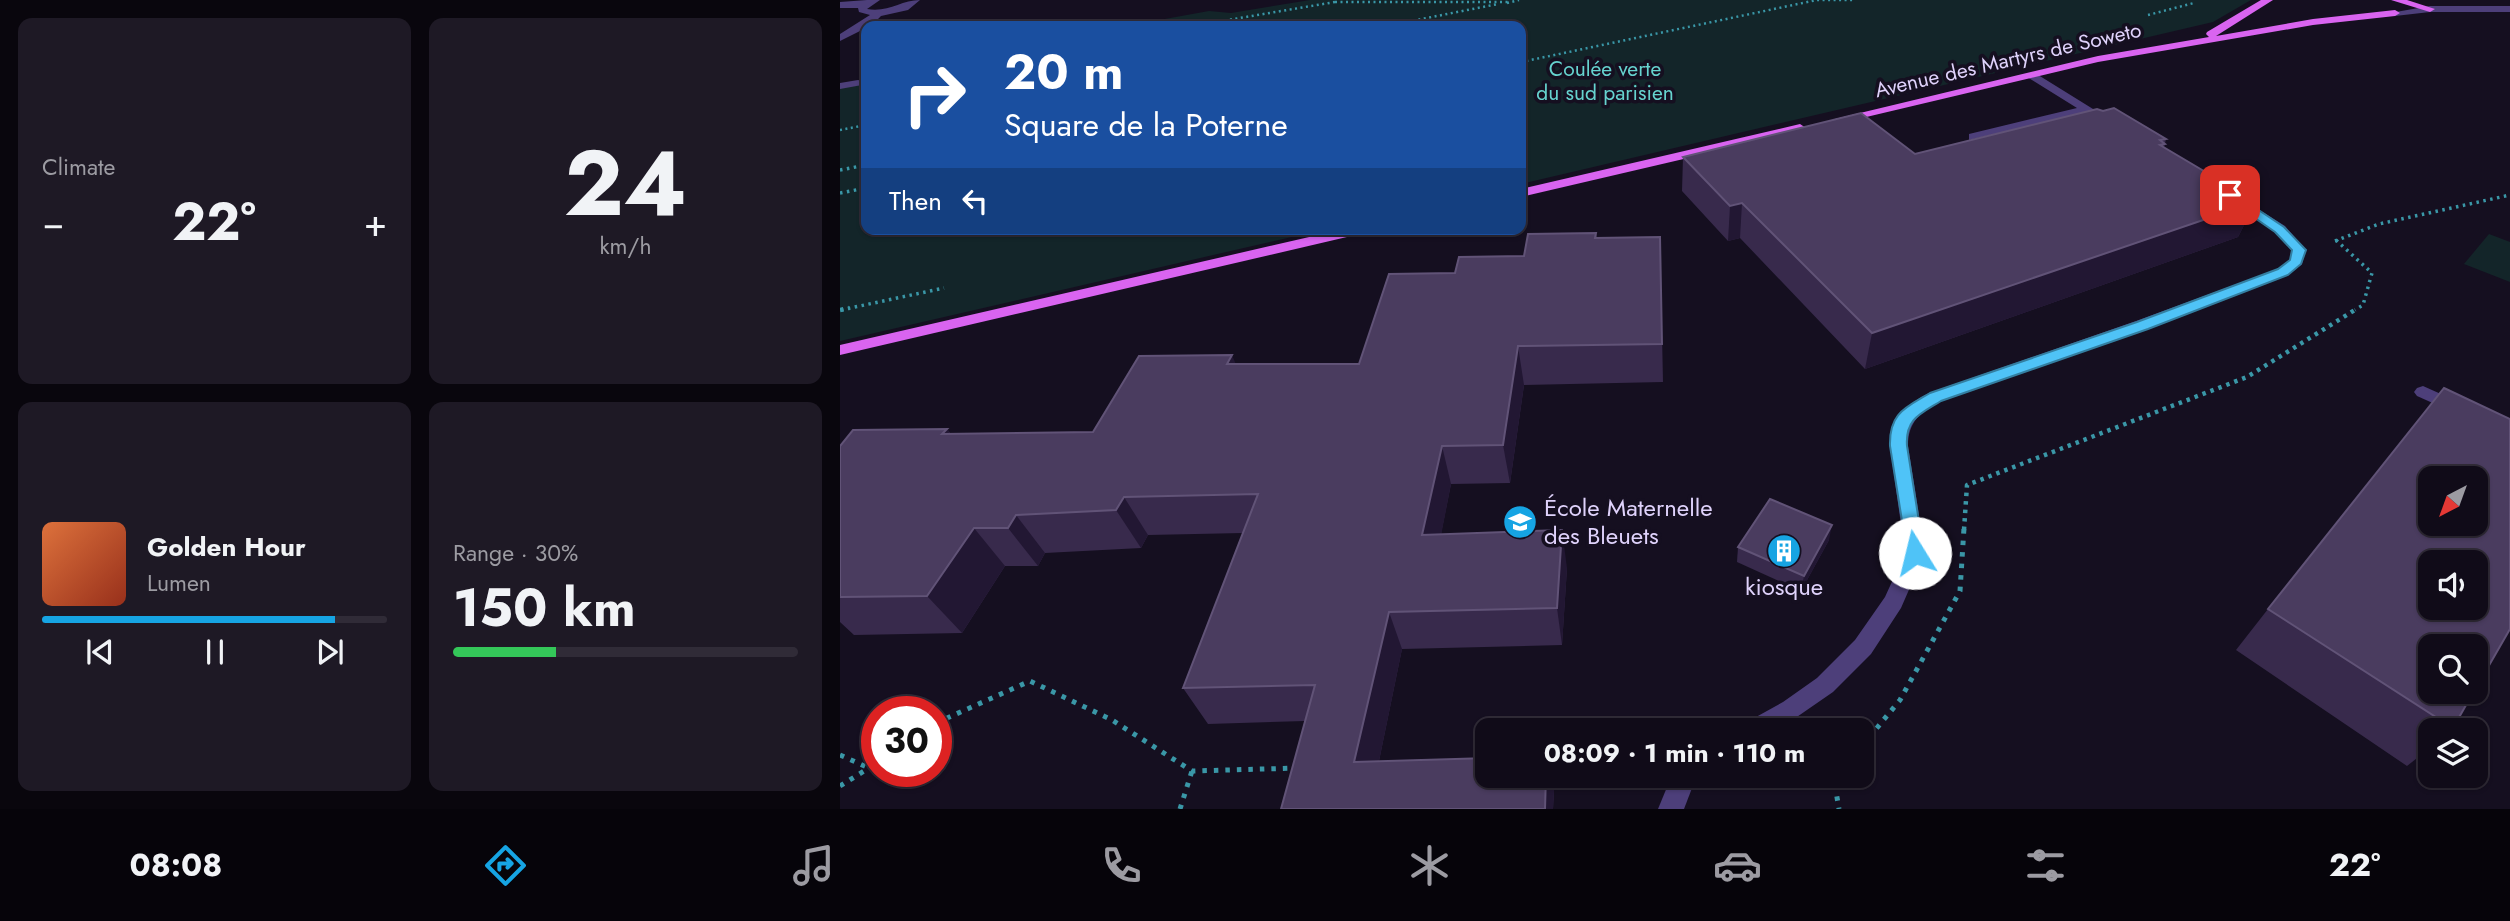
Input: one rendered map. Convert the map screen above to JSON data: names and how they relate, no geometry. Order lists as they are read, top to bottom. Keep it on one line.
{"streets":{"main road":["Avenue des Martyrs de Soweto"]},"parks":["Coulée verte du sud parisien"],"places":{"school or university":["École Maternelle des Bleuets"],"building":["kiosque"]},"north":"bottom left","page":{"tile":["Climate",["24","km/h"],["Range · 30%","150 km"]],"turn":["20 m","Square de la Poterne"],"then":"Then","heat":["−","22°","+"],"song":["Golden Hour","Lumen"],"limit":"30","trip":"08:09 · 1 min · 110 m","tabs":["08:08","22°"]}}
